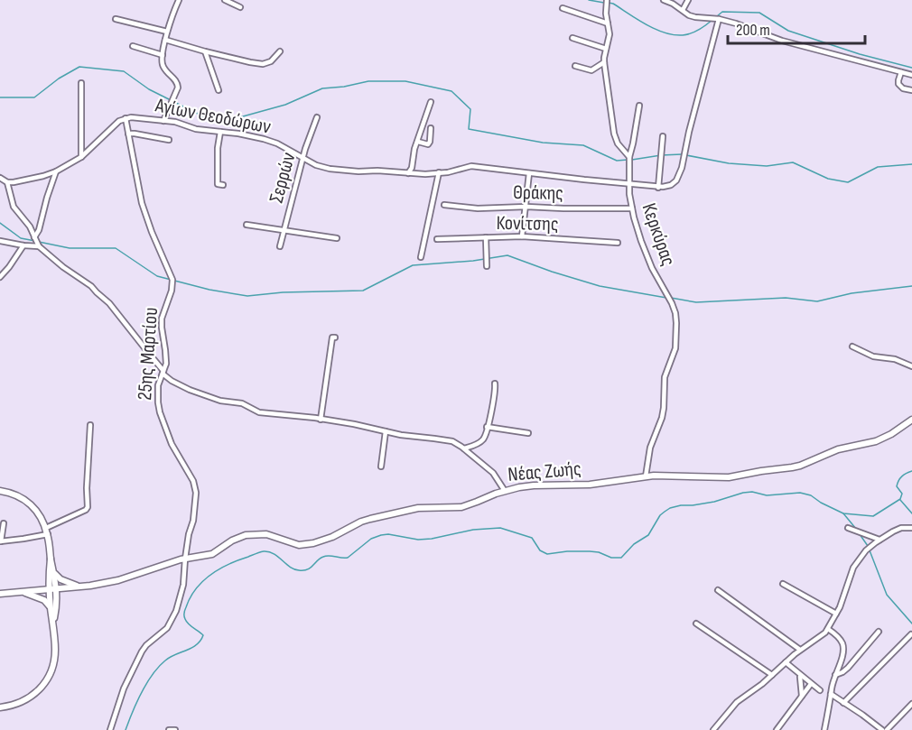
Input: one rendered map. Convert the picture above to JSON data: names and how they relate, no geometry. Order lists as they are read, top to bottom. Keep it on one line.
{"streets":{"street":["Αγίων Θεοδώρων","Σερρών","Θράκης","Κονίτσης","Κερκύρας","25ης Μαρτίου","Νέας Ζωής"]},"crossings":[["Αγίων Θεοδώρων","Σερρών"],["Αγίων Θεοδώρων","Κερκύρας"],["Αγίων Θεοδώρων","25ης Μαρτίου"],["Θράκης","Κερκύρας"],["Κερκύρας","Νέας Ζωής"],["25ης Μαρτίου","Νέας Ζωής"]],"scale_bar":"200 m"}
